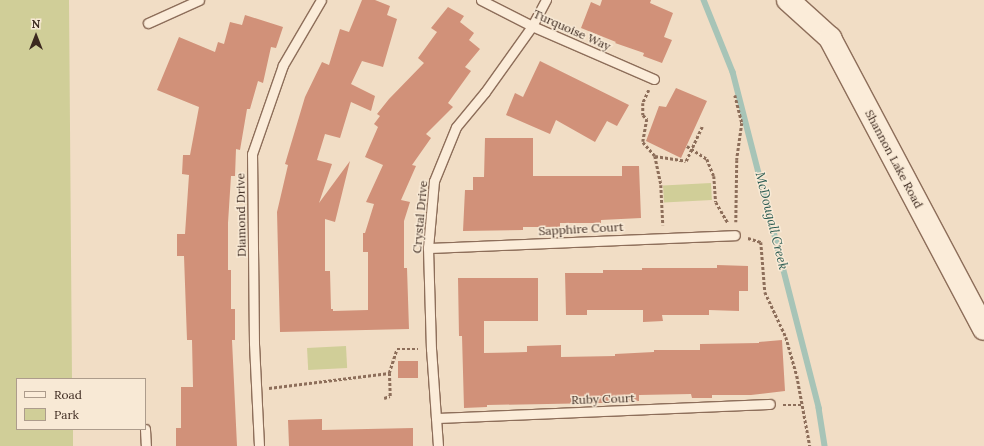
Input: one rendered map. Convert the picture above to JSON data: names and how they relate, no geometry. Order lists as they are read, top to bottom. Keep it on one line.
{"streets":{"main road":["Shannon Lake Road"],"lane":["Turquoise Way","Diamond Drive","Crystal Drive","Sapphire Court","Ruby Court"]},"crossings":[["Turquoise Way","Crystal Drive"],["Crystal Drive","Sapphire Court"],["Crystal Drive","Ruby Court"]],"water":["McDougall Creek"],"legend":["Road","Park"],"north":"top"}
